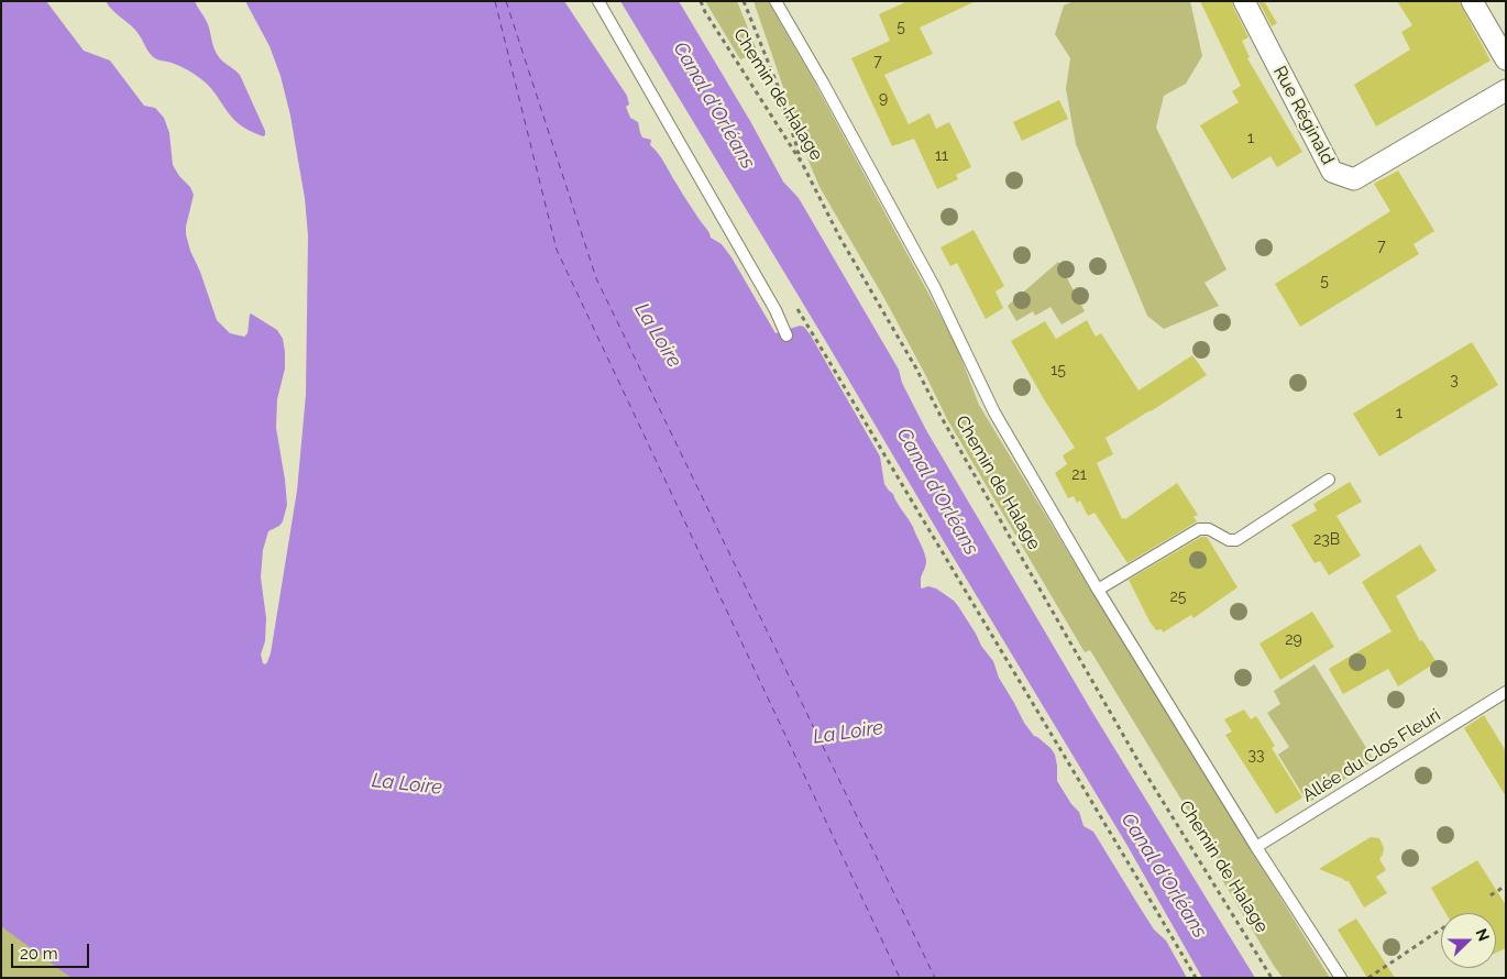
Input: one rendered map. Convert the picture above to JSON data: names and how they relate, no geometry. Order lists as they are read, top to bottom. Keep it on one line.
{"streets":{"street":["Rue Réginald"],"lane":["Chemin de Halage","Allée du Clos Fleuri"]},"crossings":[["Chemin de Halage","Allée du Clos Fleuri"]],"water":["Canal d'Orléans","La Loire"],"house_numbers":["5","7","9","1","11","7","5","15","3","1","21","23B","25","29","33"],"scale_bar":"20 m","north":"right"}
